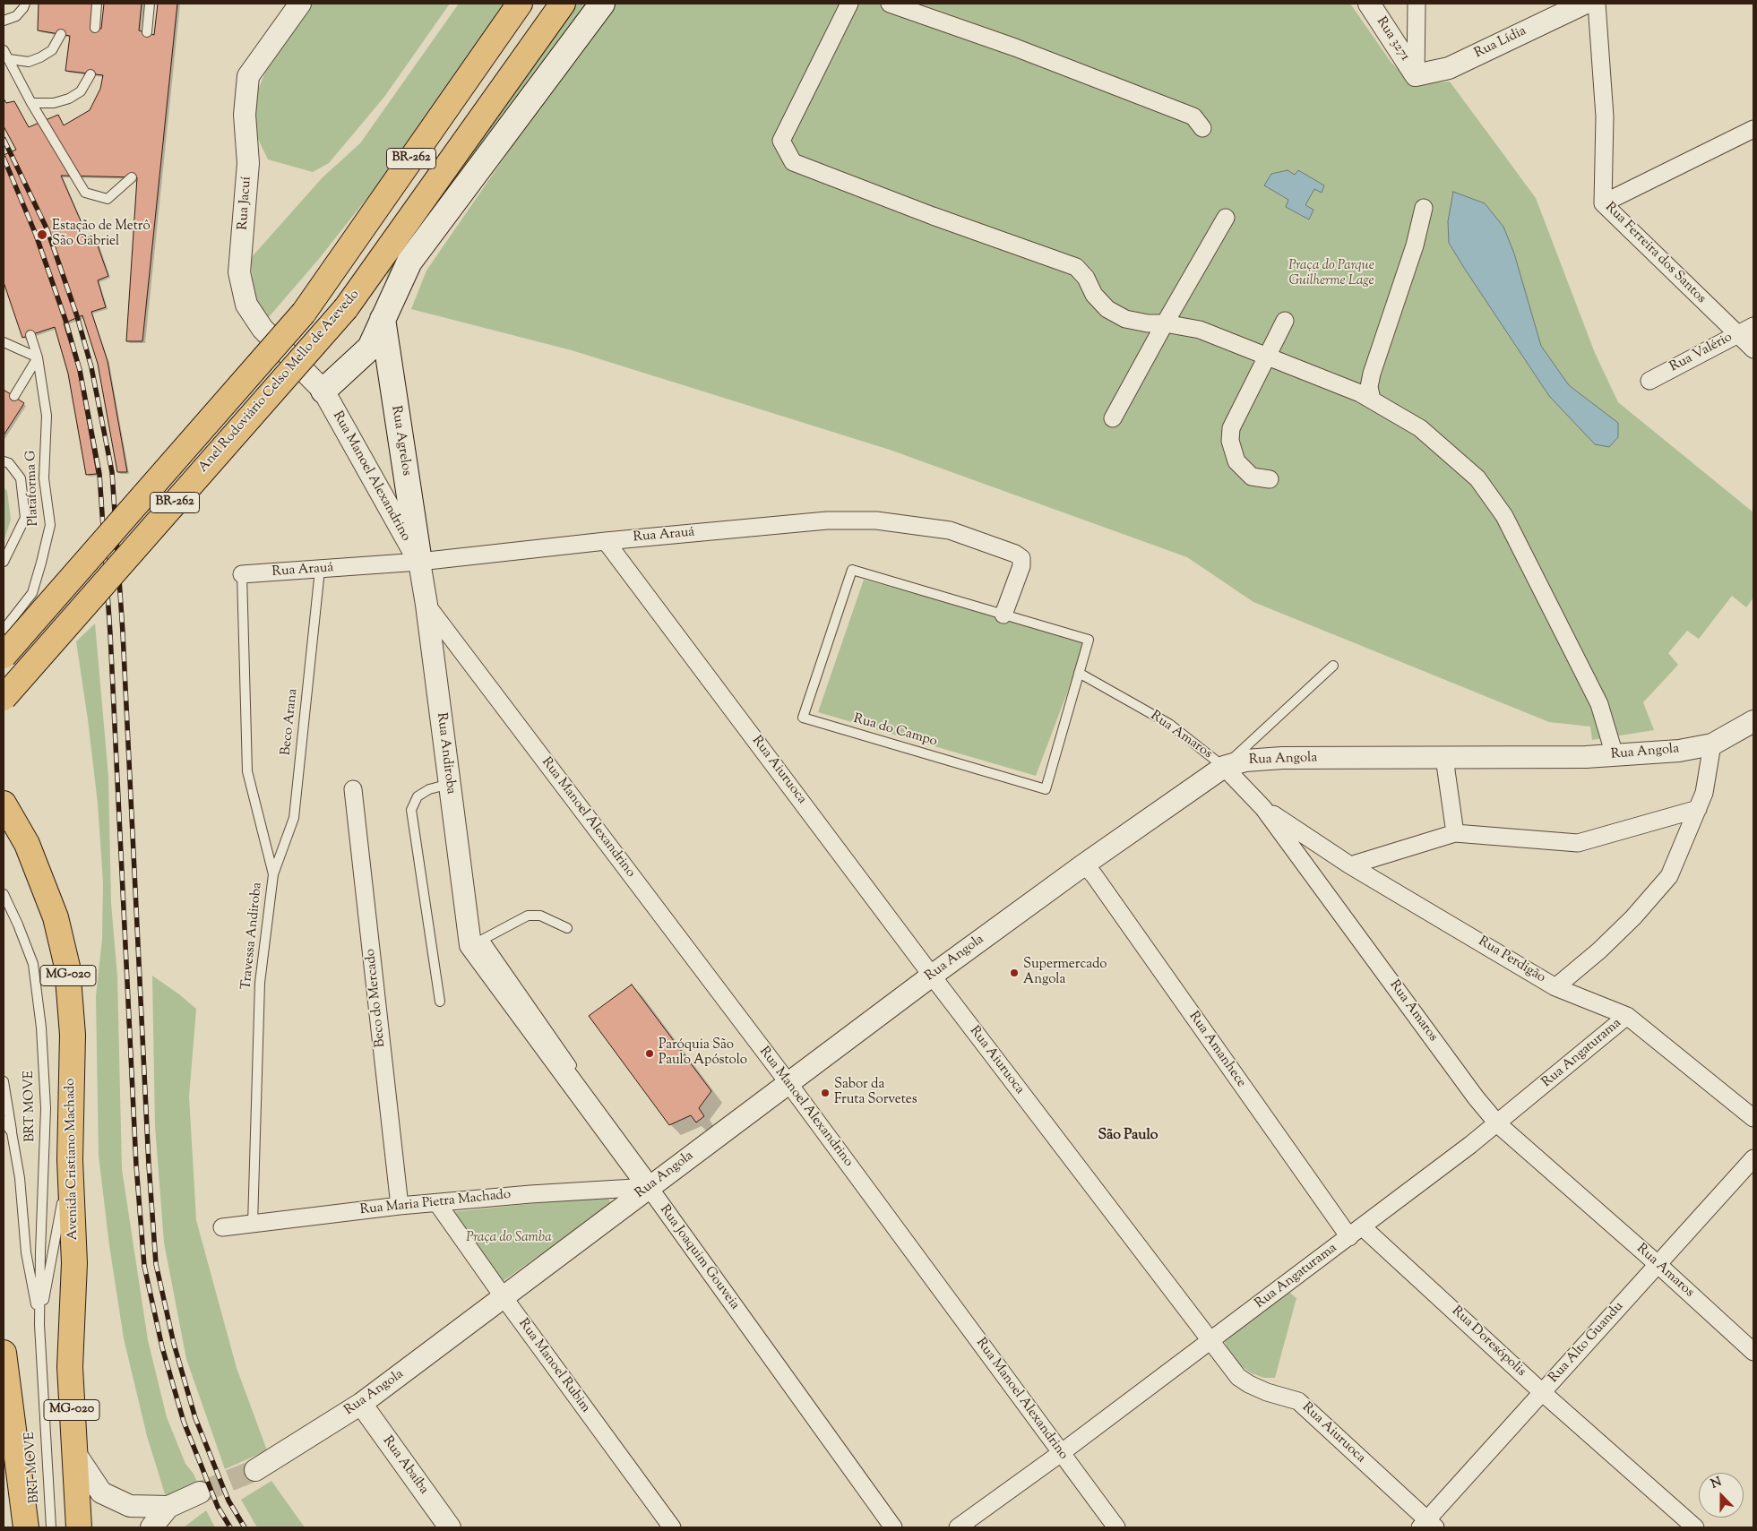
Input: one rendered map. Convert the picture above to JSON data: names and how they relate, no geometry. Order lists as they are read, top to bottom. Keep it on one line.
{"streets":{"highway":["BR-262","Anel Rodoviário Celso Mello de Azevedo","MG-020","Avenida Cristiano Machado"],"main road":["Rua Agrelos"],"street":["Rua 3271","Rua Lídia","Rua Jacuí","Rua Ferreira dos Santos","Rua Valério","Rua Manoel Alexandrino","Rua Arauá","Rua Amaros","Rua Angola","Rua Andiroba","Rua Aiuruoca","Rua Perdigão","Beco do Mercado","Rua Amanhece","Rua Angaturama","Rua Maria Pietra Machado","Rua Joaquim Gouveia","Rua Doresópolis","Rua Alto Guandu","Rua Manoel Rubim","Rua Abaíba"],"lane":["Plataforma G","Beco Arana","Rua do Campo","Travessa Andiroba","BRT MOVE"]},"crossings":[["Rua 3271","Rua Lídia"],["Rua Jacuí","Rua Manoel Alexandrino"],["Rua Ferreira dos Santos","Rua Valério"],["Rua Agrelos","Rua Manoel Alexandrino"],["Rua Agrelos","Rua Arauá"],["Rua Agrelos","Rua Andiroba"],["Rua Manoel Alexandrino","Rua Arauá"],["Rua Manoel Alexandrino","Rua Angola"],["Rua Manoel Alexandrino","Rua Andiroba"],["Rua Manoel Alexandrino","Rua Angaturama"],["Rua Arauá","Beco Arana"],["Rua Arauá","Rua do Campo"],["Rua Arauá","Rua Andiroba"],["Rua Arauá","Rua Aiuruoca"],["Rua Arauá","Travessa Andiroba"],["Beco Arana","Travessa Andiroba"],["Rua do Campo","Rua Amaros"],["Rua Amaros","Rua Angola"],["Rua Amaros","Rua Perdigão"],["Rua Amaros","Rua Angaturama"],["Rua Amaros","Rua Alto Guandu"],["Rua Angola","Rua Aiuruoca"],["Rua Angola","Rua Amanhece"],["Rua Angola","Rua Maria Pietra Machado"],["Rua Angola","Rua Joaquim Gouveia"],["Rua Angola","Rua Manoel Rubim"],["Rua Angola","Rua Abaíba"],["Rua Andiroba","Rua Joaquim Gouveia"],["Rua Aiuruoca","Rua Angaturama"],["Rua Aiuruoca","Rua Alto Guandu"],["Travessa Andiroba","Rua Maria Pietra Machado"],["Rua Perdigão","Rua Angaturama"],["Beco do Mercado","Rua Maria Pietra Machado"],["Rua Amanhece","Rua Angaturama"],["Rua Angaturama","Rua Doresópolis"],["BRT MOVE","Avenida Cristiano Machado"],["Rua Maria Pietra Machado","Rua Joaquim Gouveia"],["Rua Maria Pietra Machado","Rua Manoel Rubim"],["Rua Doresópolis","Rua Alto Guandu"]],"districts":["São Paulo"],"parks":["Praça do Parque Guilherme Lage","Praça do Samba"],"places":["Estação de Metrô São Gabriel","Supermercado Angola","Paróquia São Paulo Apóstolo","Sabor da Fruta Sorvetes"],"north":"top"}
